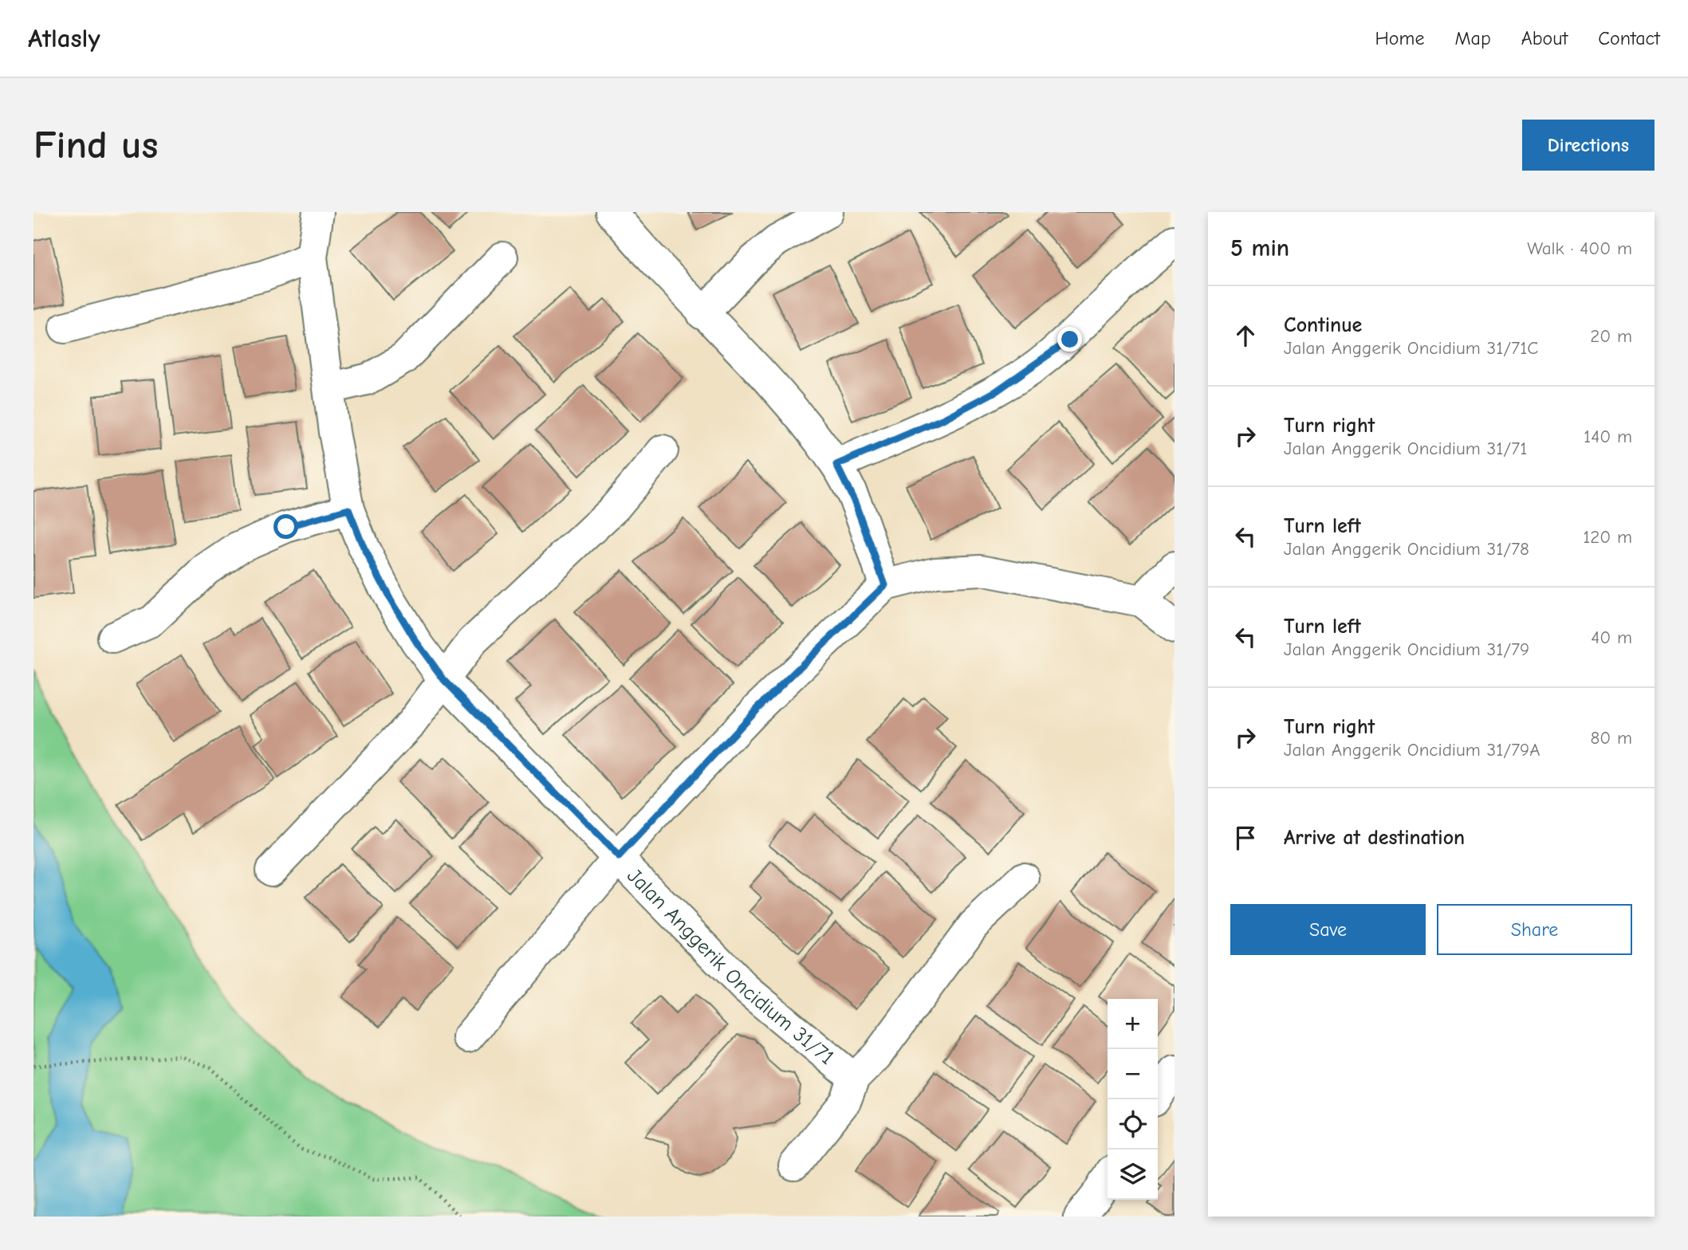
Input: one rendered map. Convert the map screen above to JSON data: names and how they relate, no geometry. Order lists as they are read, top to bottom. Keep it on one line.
{"streets":{"street":["Jalan Anggerik Oncidium 31/71"]},"page":{"header":"Atlasly","nav":["Home","Map","About","Contact"],"buttons":["Directions",["Save","Share"]],"title":"Find us","heading":["5 min","Walk · 400 m"],"list":[["Continue","Jalan Anggerik Oncidium 31/71C","20 m"],["Turn right","Jalan Anggerik Oncidium 31/71","140 m"],["Turn left","Jalan Anggerik Oncidium 31/78","120 m"],["Turn left","Jalan Anggerik Oncidium 31/79","40 m"],["Turn right","Jalan Anggerik Oncidium 31/79A","80 m"],"Arrive at destination"],"map_buttons":["+","−"]}}
